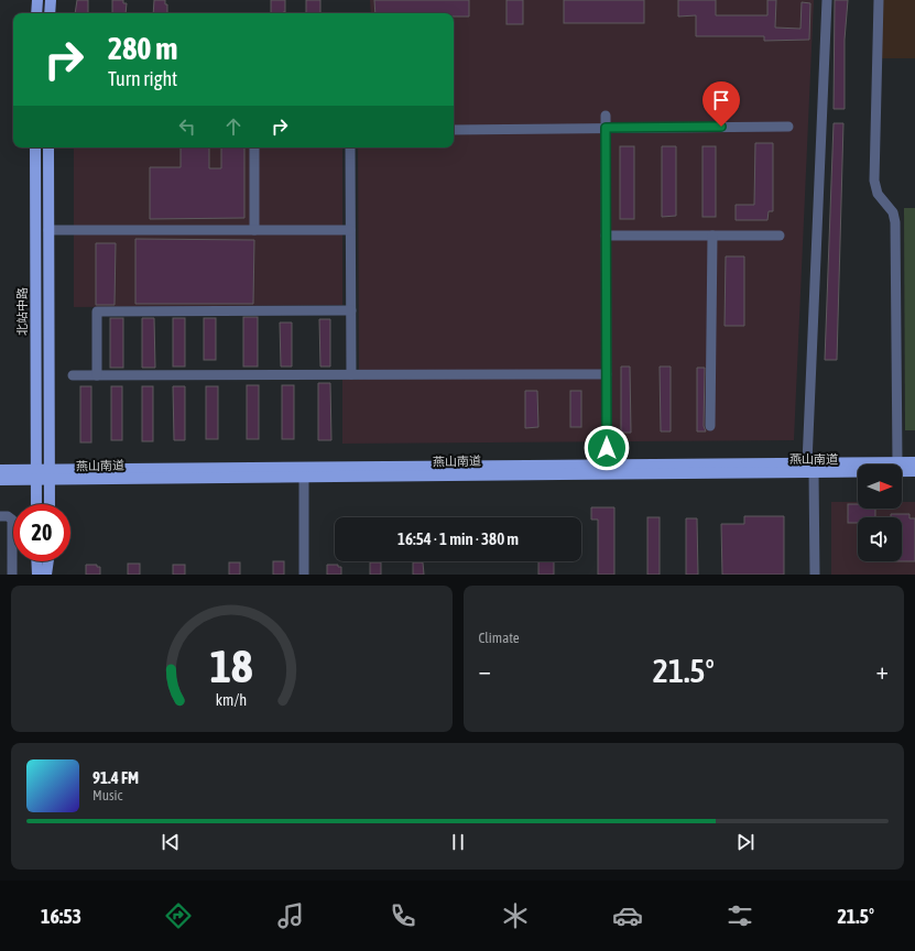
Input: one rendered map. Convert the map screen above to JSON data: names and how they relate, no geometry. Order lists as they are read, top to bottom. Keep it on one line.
{"streets":{"main road":["北站中路","燕山南道"]},"crossings":[["北站中路","燕山南道"]],"north":"right","page":{"turn":["280 m","Turn right"],"limit":"20","trip":"16:54 · 1 min · 380 m","tile":"Climate","heat":["−","21.5°","+"],"song":["91.4 FM","Music"],"tabs":["16:53","21.5°"],"gauge":["18","km/h"]}}
